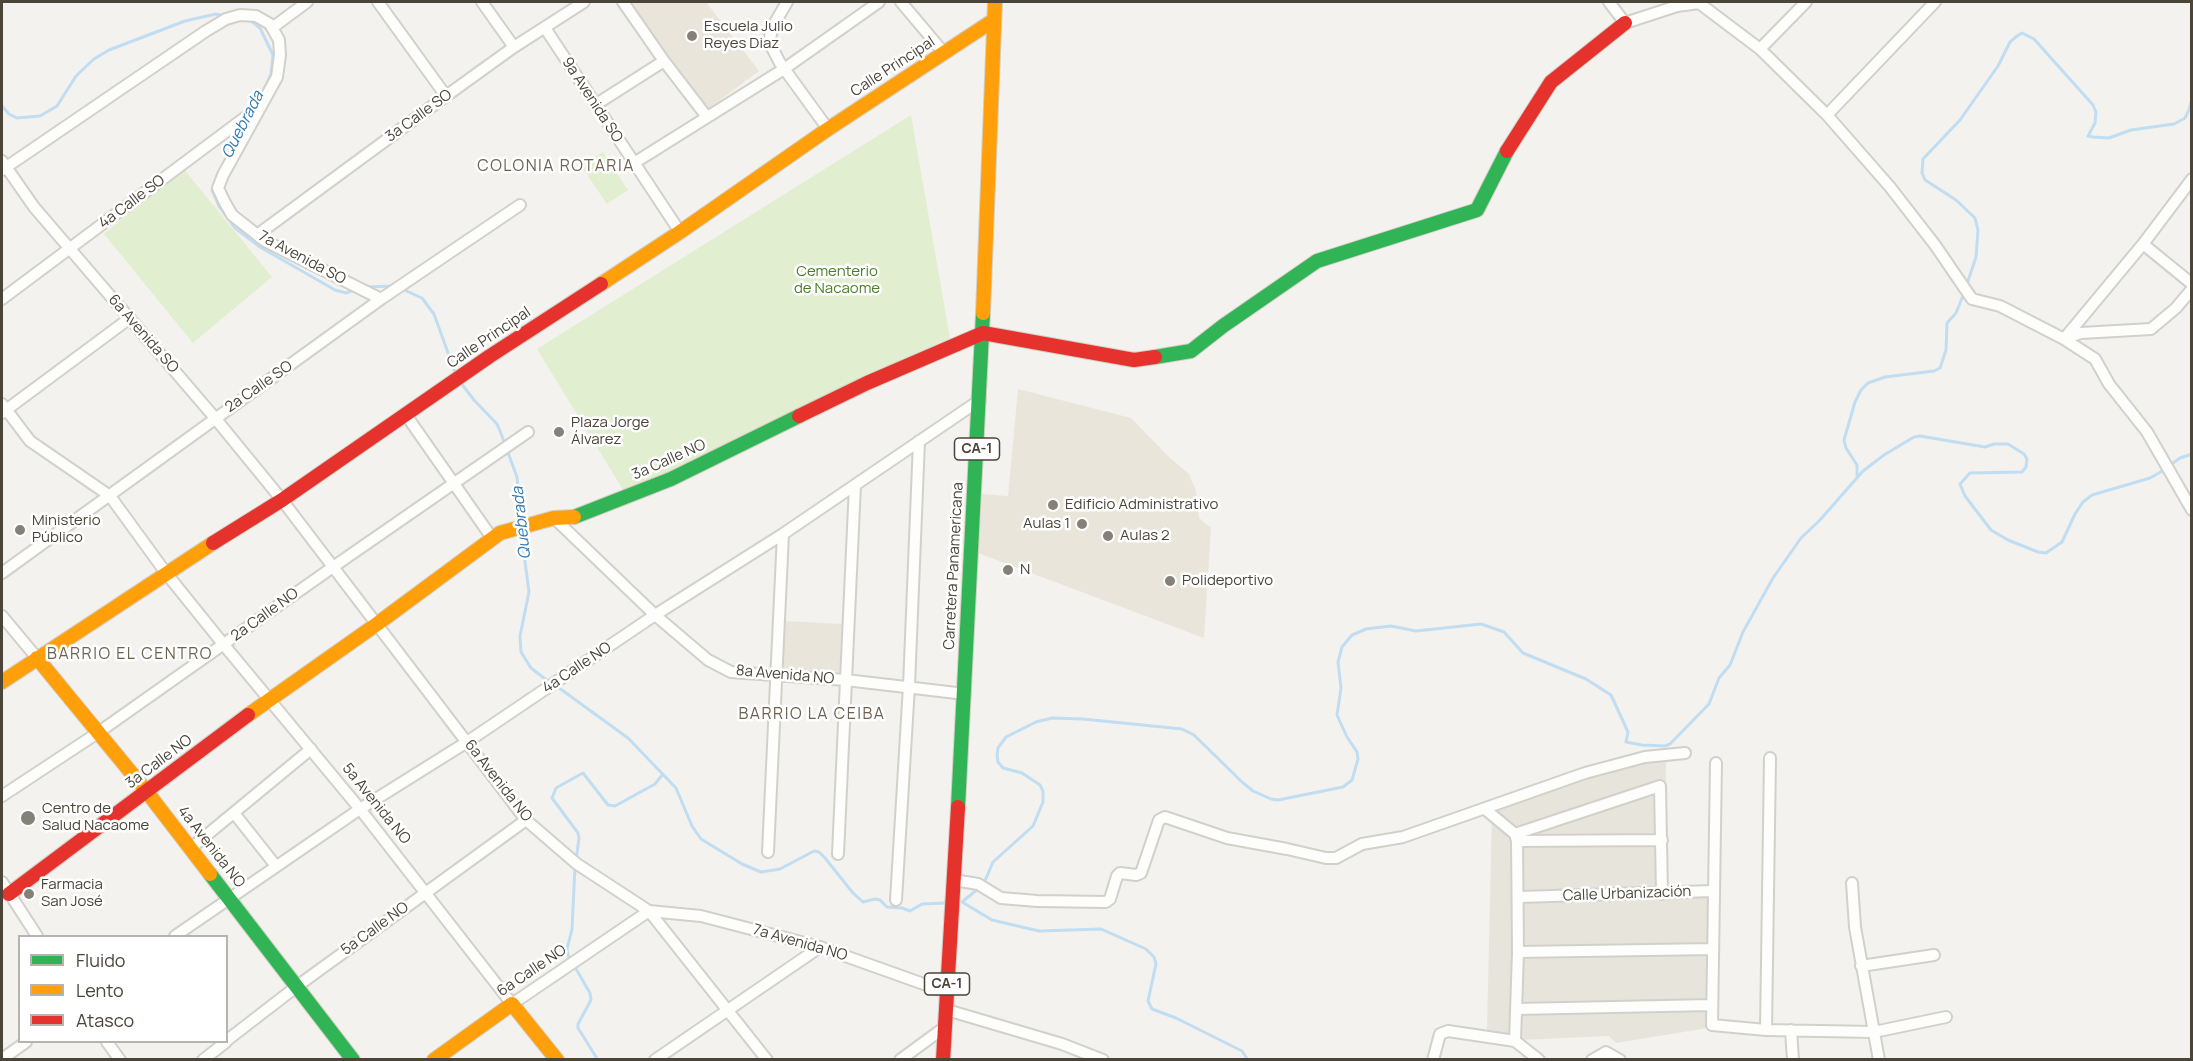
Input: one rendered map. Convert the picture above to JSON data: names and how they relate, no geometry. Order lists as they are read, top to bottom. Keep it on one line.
{"streets":{"main road":["Calle Principal","CA-1","3a Calle NO","Carretera Panamericana","5a Avenida NO","4a Avenida NO","6a Calle NO"],"street":["9a Avenida SO","3a Calle SO","4a Calle SO","7a Avenida SO","6a Avenida SO","2a Calle SO","2a Calle NO","4a Calle NO","8a Avenida NO","6a Avenida NO","Calle Urbanización","5a Calle NO","7a Avenida NO"]},"crossings":[["Calle Principal","9a Avenida SO"],["Calle Principal","6a Avenida SO"],["Calle Principal","Carretera Panamericana"],["Calle Principal","6a Avenida NO"],["Calle Principal","5a Avenida NO"],["Calle Principal","4a Avenida NO"],["9a Avenida SO","3a Calle SO"],["3a Calle SO","7a Avenida SO"],["4a Calle SO","7a Avenida SO"],["4a Calle SO","6a Avenida SO"],["7a Avenida SO","2a Calle SO"],["6a Avenida SO","2a Calle SO"],["6a Avenida SO","6a Avenida NO"],["2a Calle SO","5a Avenida NO"],["3a Calle NO","Carretera Panamericana"],["3a Calle NO","8a Avenida NO"],["3a Calle NO","6a Avenida NO"],["3a Calle NO","5a Avenida NO"],["3a Calle NO","4a Avenida NO"],["Carretera Panamericana","4a Calle NO"],["Carretera Panamericana","8a Avenida NO"],["Carretera Panamericana","7a Avenida NO"],["2a Calle NO","6a Avenida NO"],["2a Calle NO","5a Avenida NO"],["2a Calle NO","4a Avenida NO"],["4a Calle NO","8a Avenida NO"],["4a Calle NO","6a Avenida NO"],["4a Calle NO","5a Avenida NO"],["4a Calle NO","4a Avenida NO"],["6a Avenida NO","5a Calle NO"],["6a Avenida NO","7a Avenida NO"],["6a Avenida NO","6a Calle NO"],["5a Avenida NO","5a Calle NO"],["5a Avenida NO","6a Calle NO"],["4a Avenida NO","5a Calle NO"],["7a Avenida NO","6a Calle NO"]],"districts":["COLONIA ROTARIA","BARRIO EL CENTRO","BARRIO LA CEIBA"],"water":["Quebrada"],"parks":["Cementerio de Nacaome"],"places":["Escuela Julio Reyes Diaz","Plaza Jorge Álvarez","Edificio Administrativo","Aulas 1","Ministerio Público","Aulas 2","N","Polideportivo","Centro de Salud Nacaome","Farmacia San José"],"legend":["Fluido","Lento","Atasco"]}
